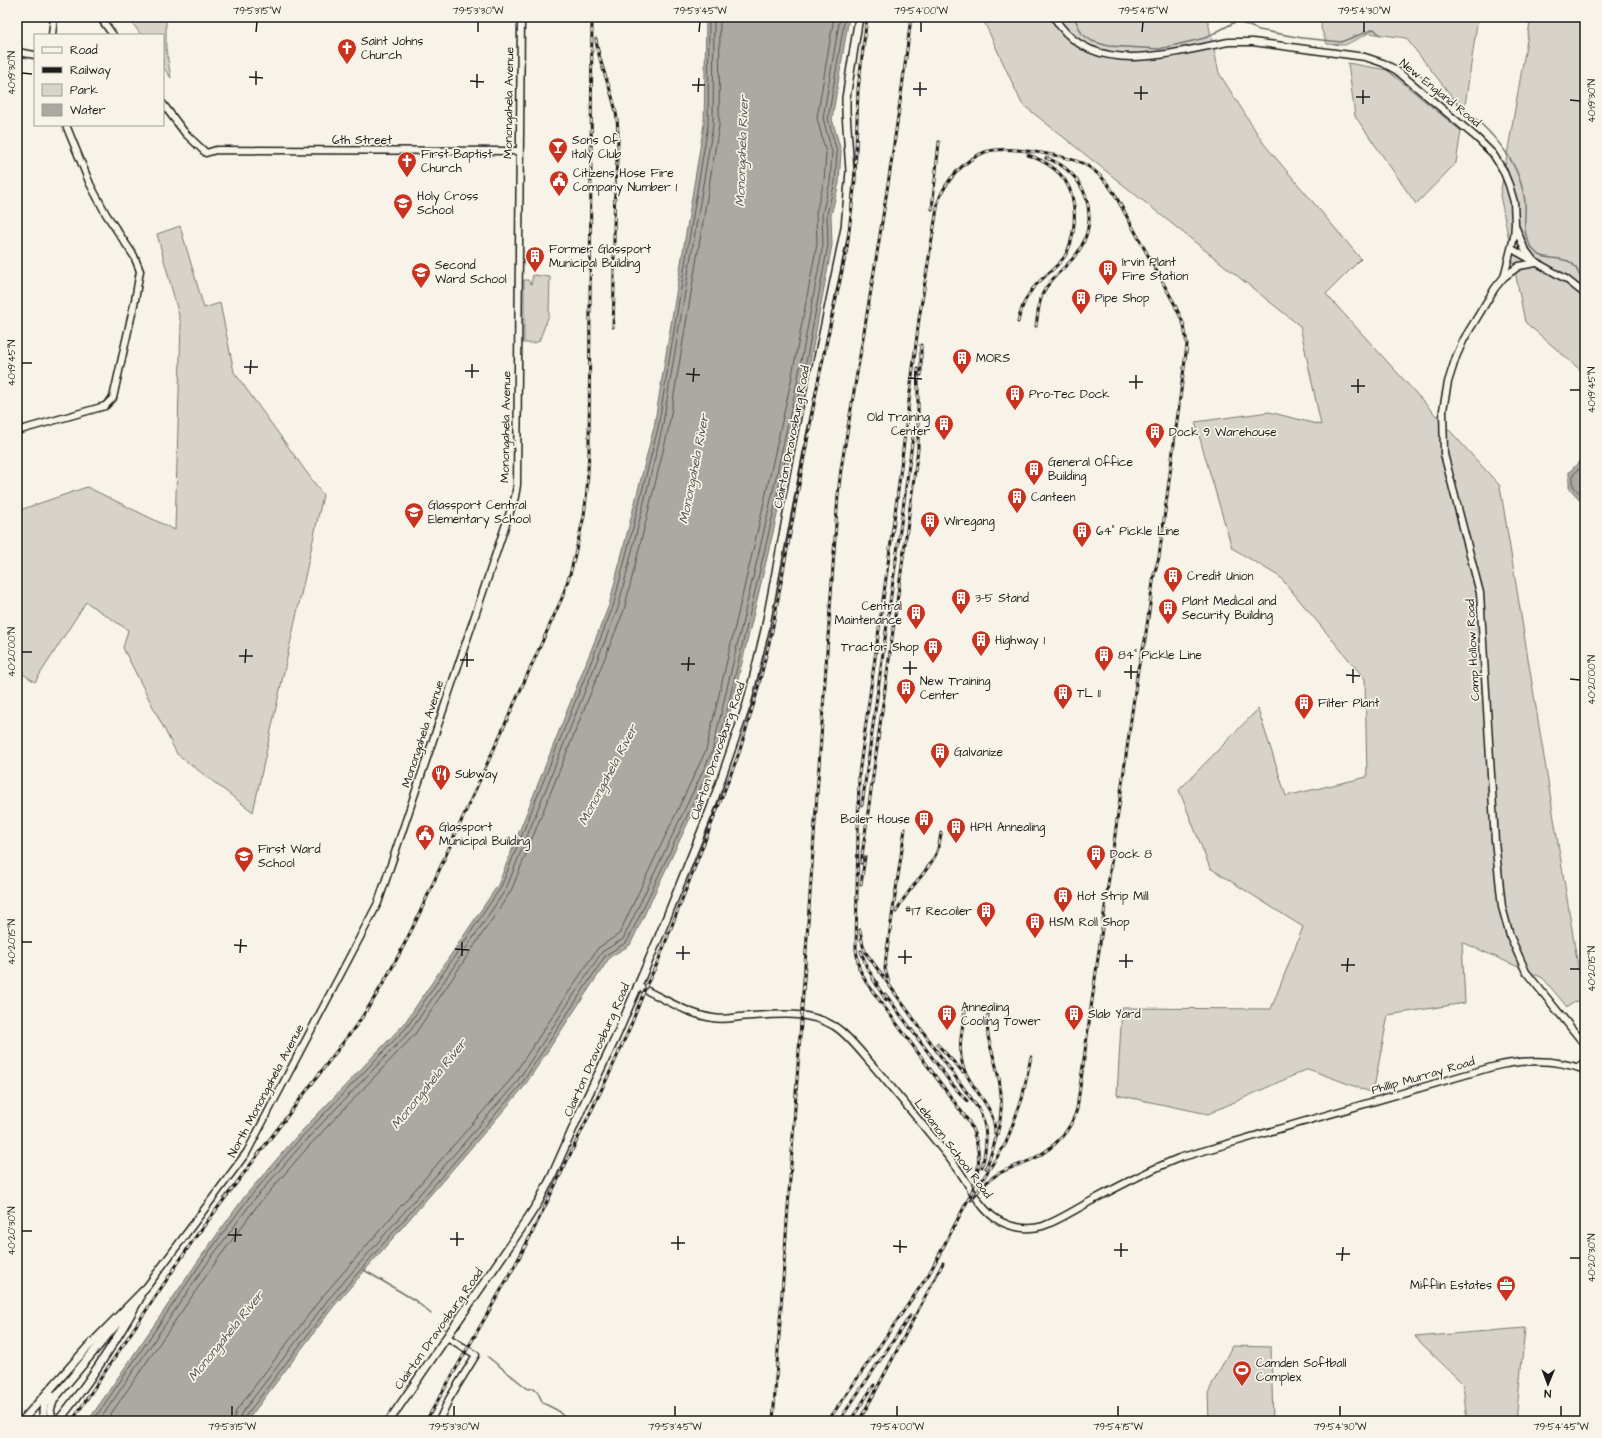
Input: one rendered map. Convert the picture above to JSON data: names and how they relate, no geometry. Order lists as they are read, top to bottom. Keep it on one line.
{"streets":{"main road":["New England Road","Monongahela Avenue","6th Street","Clairton Dravosburg Road","Camp Hollow Road","Phillip Murray Road","North Monongahela Avenue","Lebanon School Road"]},"crossings":[["New England Road","Camp Hollow Road"],["Monongahela Avenue","6th Street"],["Monongahela Avenue","North Monongahela Avenue"],["Clairton Dravosburg Road","Lebanon School Road"],["Phillip Murray Road","Lebanon School Road"]],"water":["Monongahela River"],"places":{"church":["Saint Johns Church","First Baptist Church"],"bar":["Sons Of Italy Club"],"public building":["Citizens Hose Fire Company Number 1","Glassport Municipal Building"],"school or university":["Holy Cross School","Second Ward School","Glassport Central Elementary School","First Ward School"],"building":["Former Glassport Municipal Building","Irvin Plant Fire Station","Pipe Shop","MORS","Pro-Tec Dock","Old Training Center","Dock 9 Warehouse","General Office Building","Canteen","Wiregang","64\" Pickle Line","Credit Union","3-5 Stand","Plant Medical and Security Building","Central Maintenance","Highway 1","Tractor Shop","84\" Pickle Line","New Training Center","TL 11","Filter Plant","Galvanize","Boiler House","HPH Annealing","Dock 8","Hot Strip Mill","#17 Recoiler","HSM Roll Shop","Annealing Cooling Tower","Slab Yard"],"restaurant":["Subway"],"office":["Mifflin Estates"],"sports":["Camden Softball Complex"]},"legend":["Road","Railway","Park","Water"],"north":"bottom","coordinates":["79°53'15\"W","79°53'30\"W","79°53'45\"W","79°54'00\"W","79°54'15\"W","79°54'30\"W","40°19'30\"N","40°19'45\"N","40°20'00\"N","40°20'15\"N","40°20'30\"N","79°54'45\"W"]}
